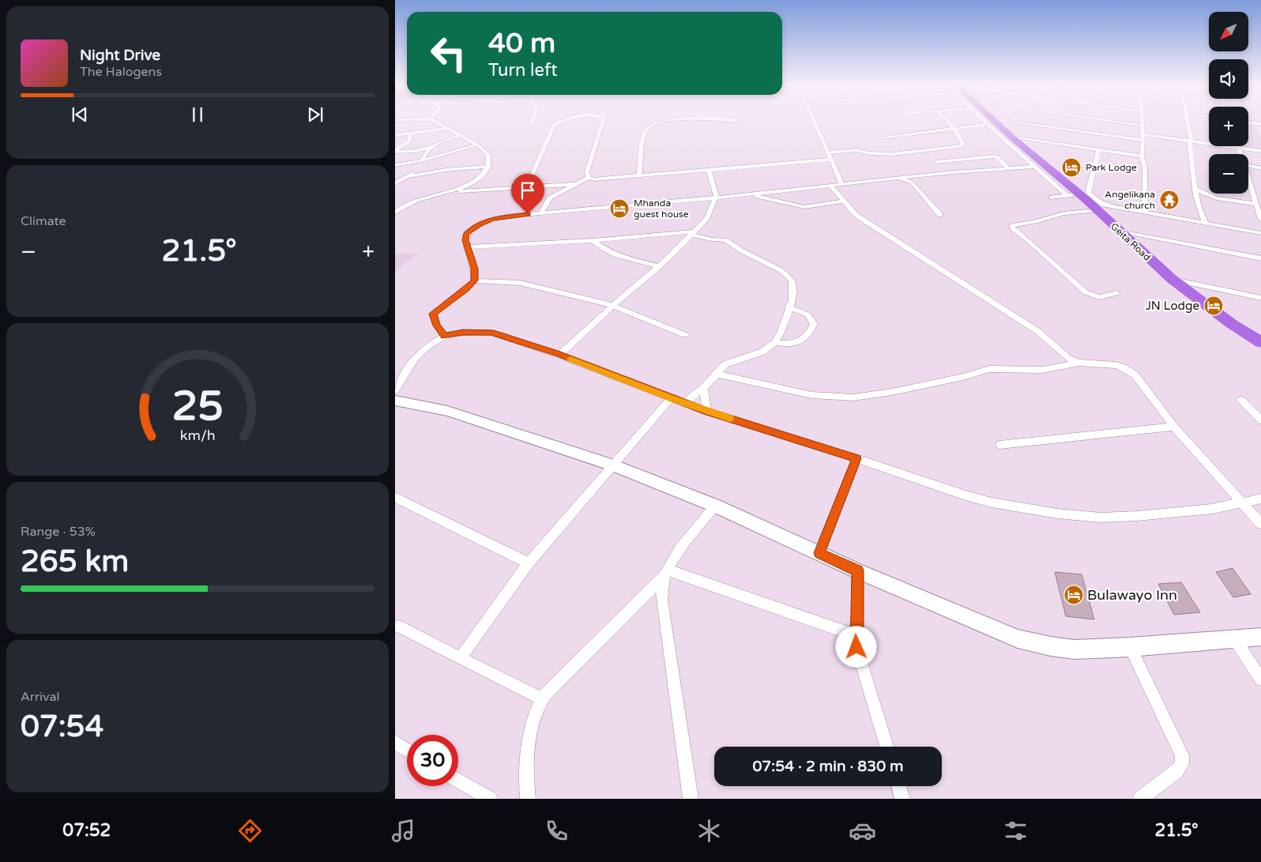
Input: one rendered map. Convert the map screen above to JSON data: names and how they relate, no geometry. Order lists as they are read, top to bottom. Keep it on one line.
{"streets":{"highway":["Geita Road"]},"places":{"hotel":["Park Lodge","Mhanda guest house","JN Lodge","Bulawayo Inn"],"temple":["Angelikana church"]},"north":"bottom left","page":{"map_buttons":["+","−"],"turn":["40 m","Turn left"],"song":["Night Drive","The Halogens"],"tile":["Climate",["Range · 53%","265 km"],["Arrival","07:54"]],"heat":["−","21.5°","+"],"limit":"30","trip":"07:54 · 2 min · 830 m","tabs":["07:52","21.5°"],"gauge":["25","km/h"]}}
